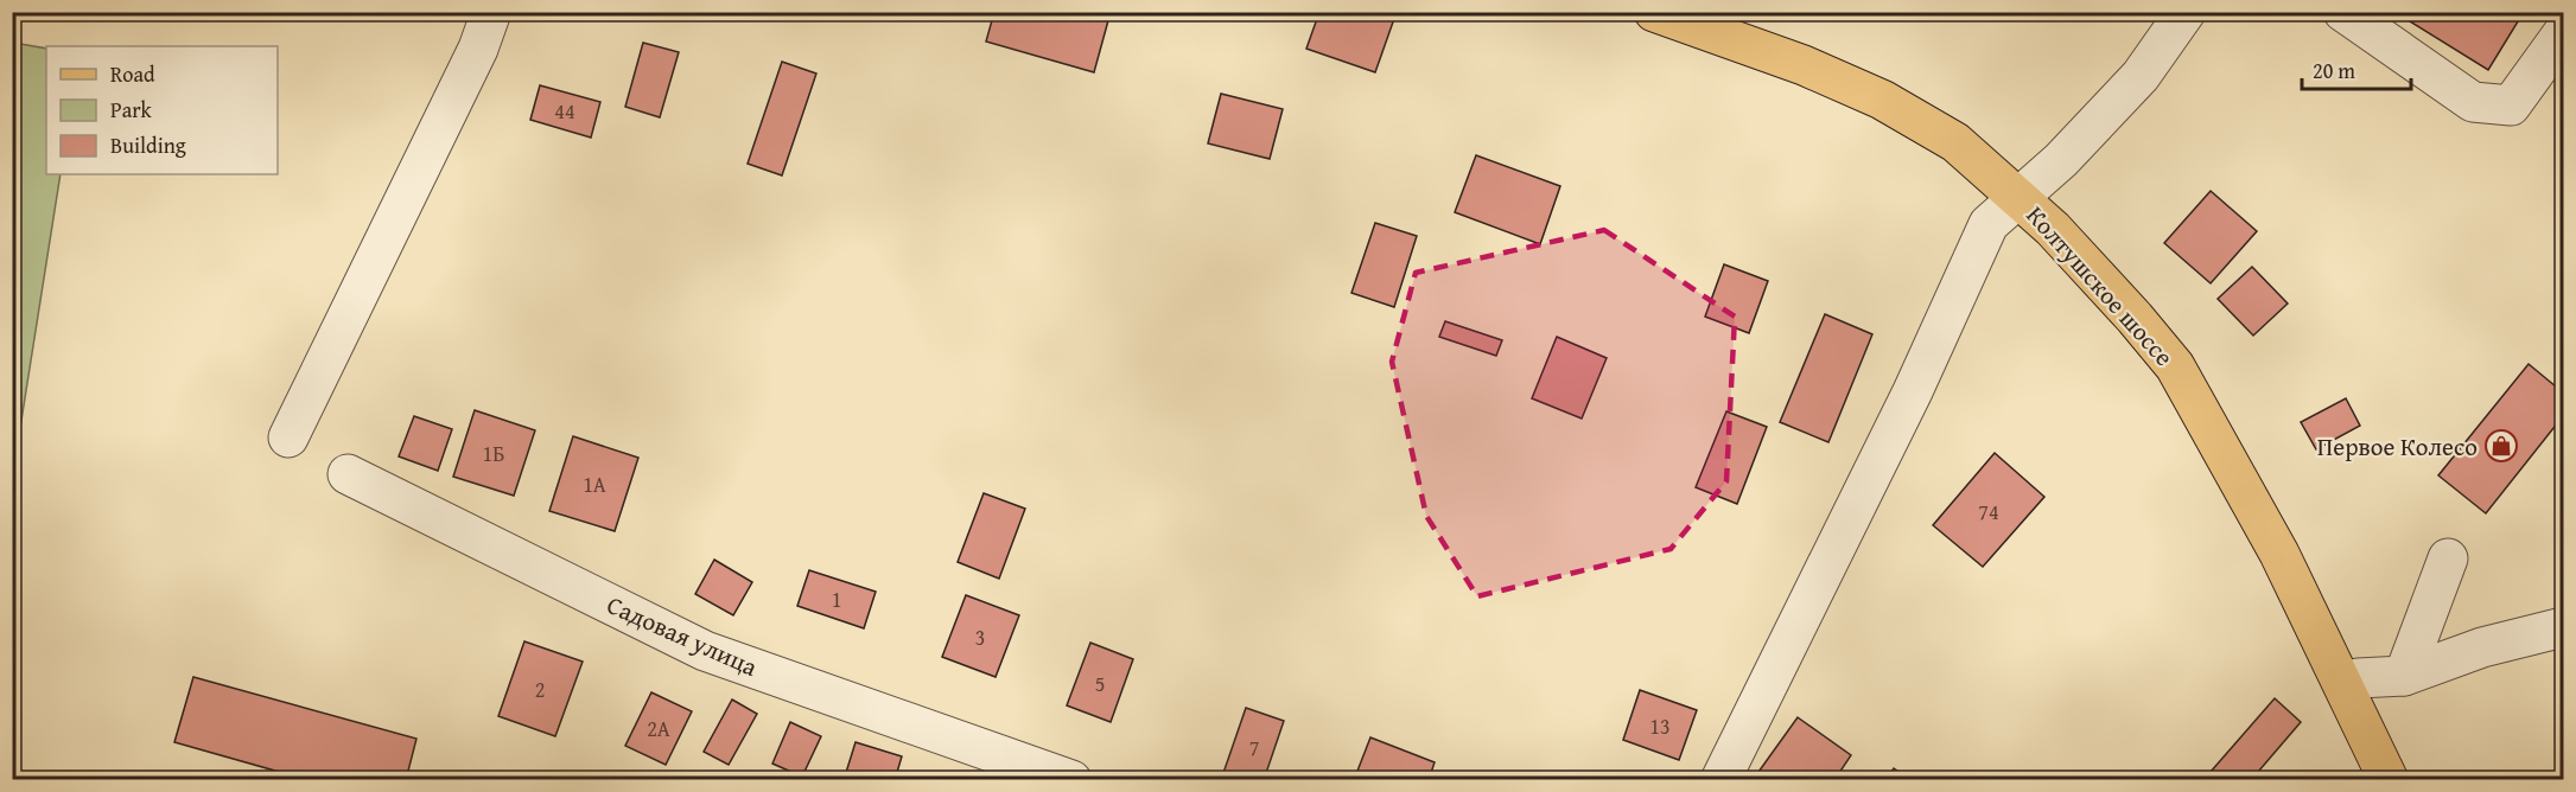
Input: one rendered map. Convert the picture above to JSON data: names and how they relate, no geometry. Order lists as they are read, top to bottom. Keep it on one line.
{"streets":{"main road":["Колтушское шоссе"],"street":["Садовая улица"]},"places":{"shop":["Первое Колесо"]},"house_numbers":["44","1Б","1А","74","1","3","5","2","13","2А","7"],"legend":["Road","Park","Building"],"scale_bar":"20 m"}
